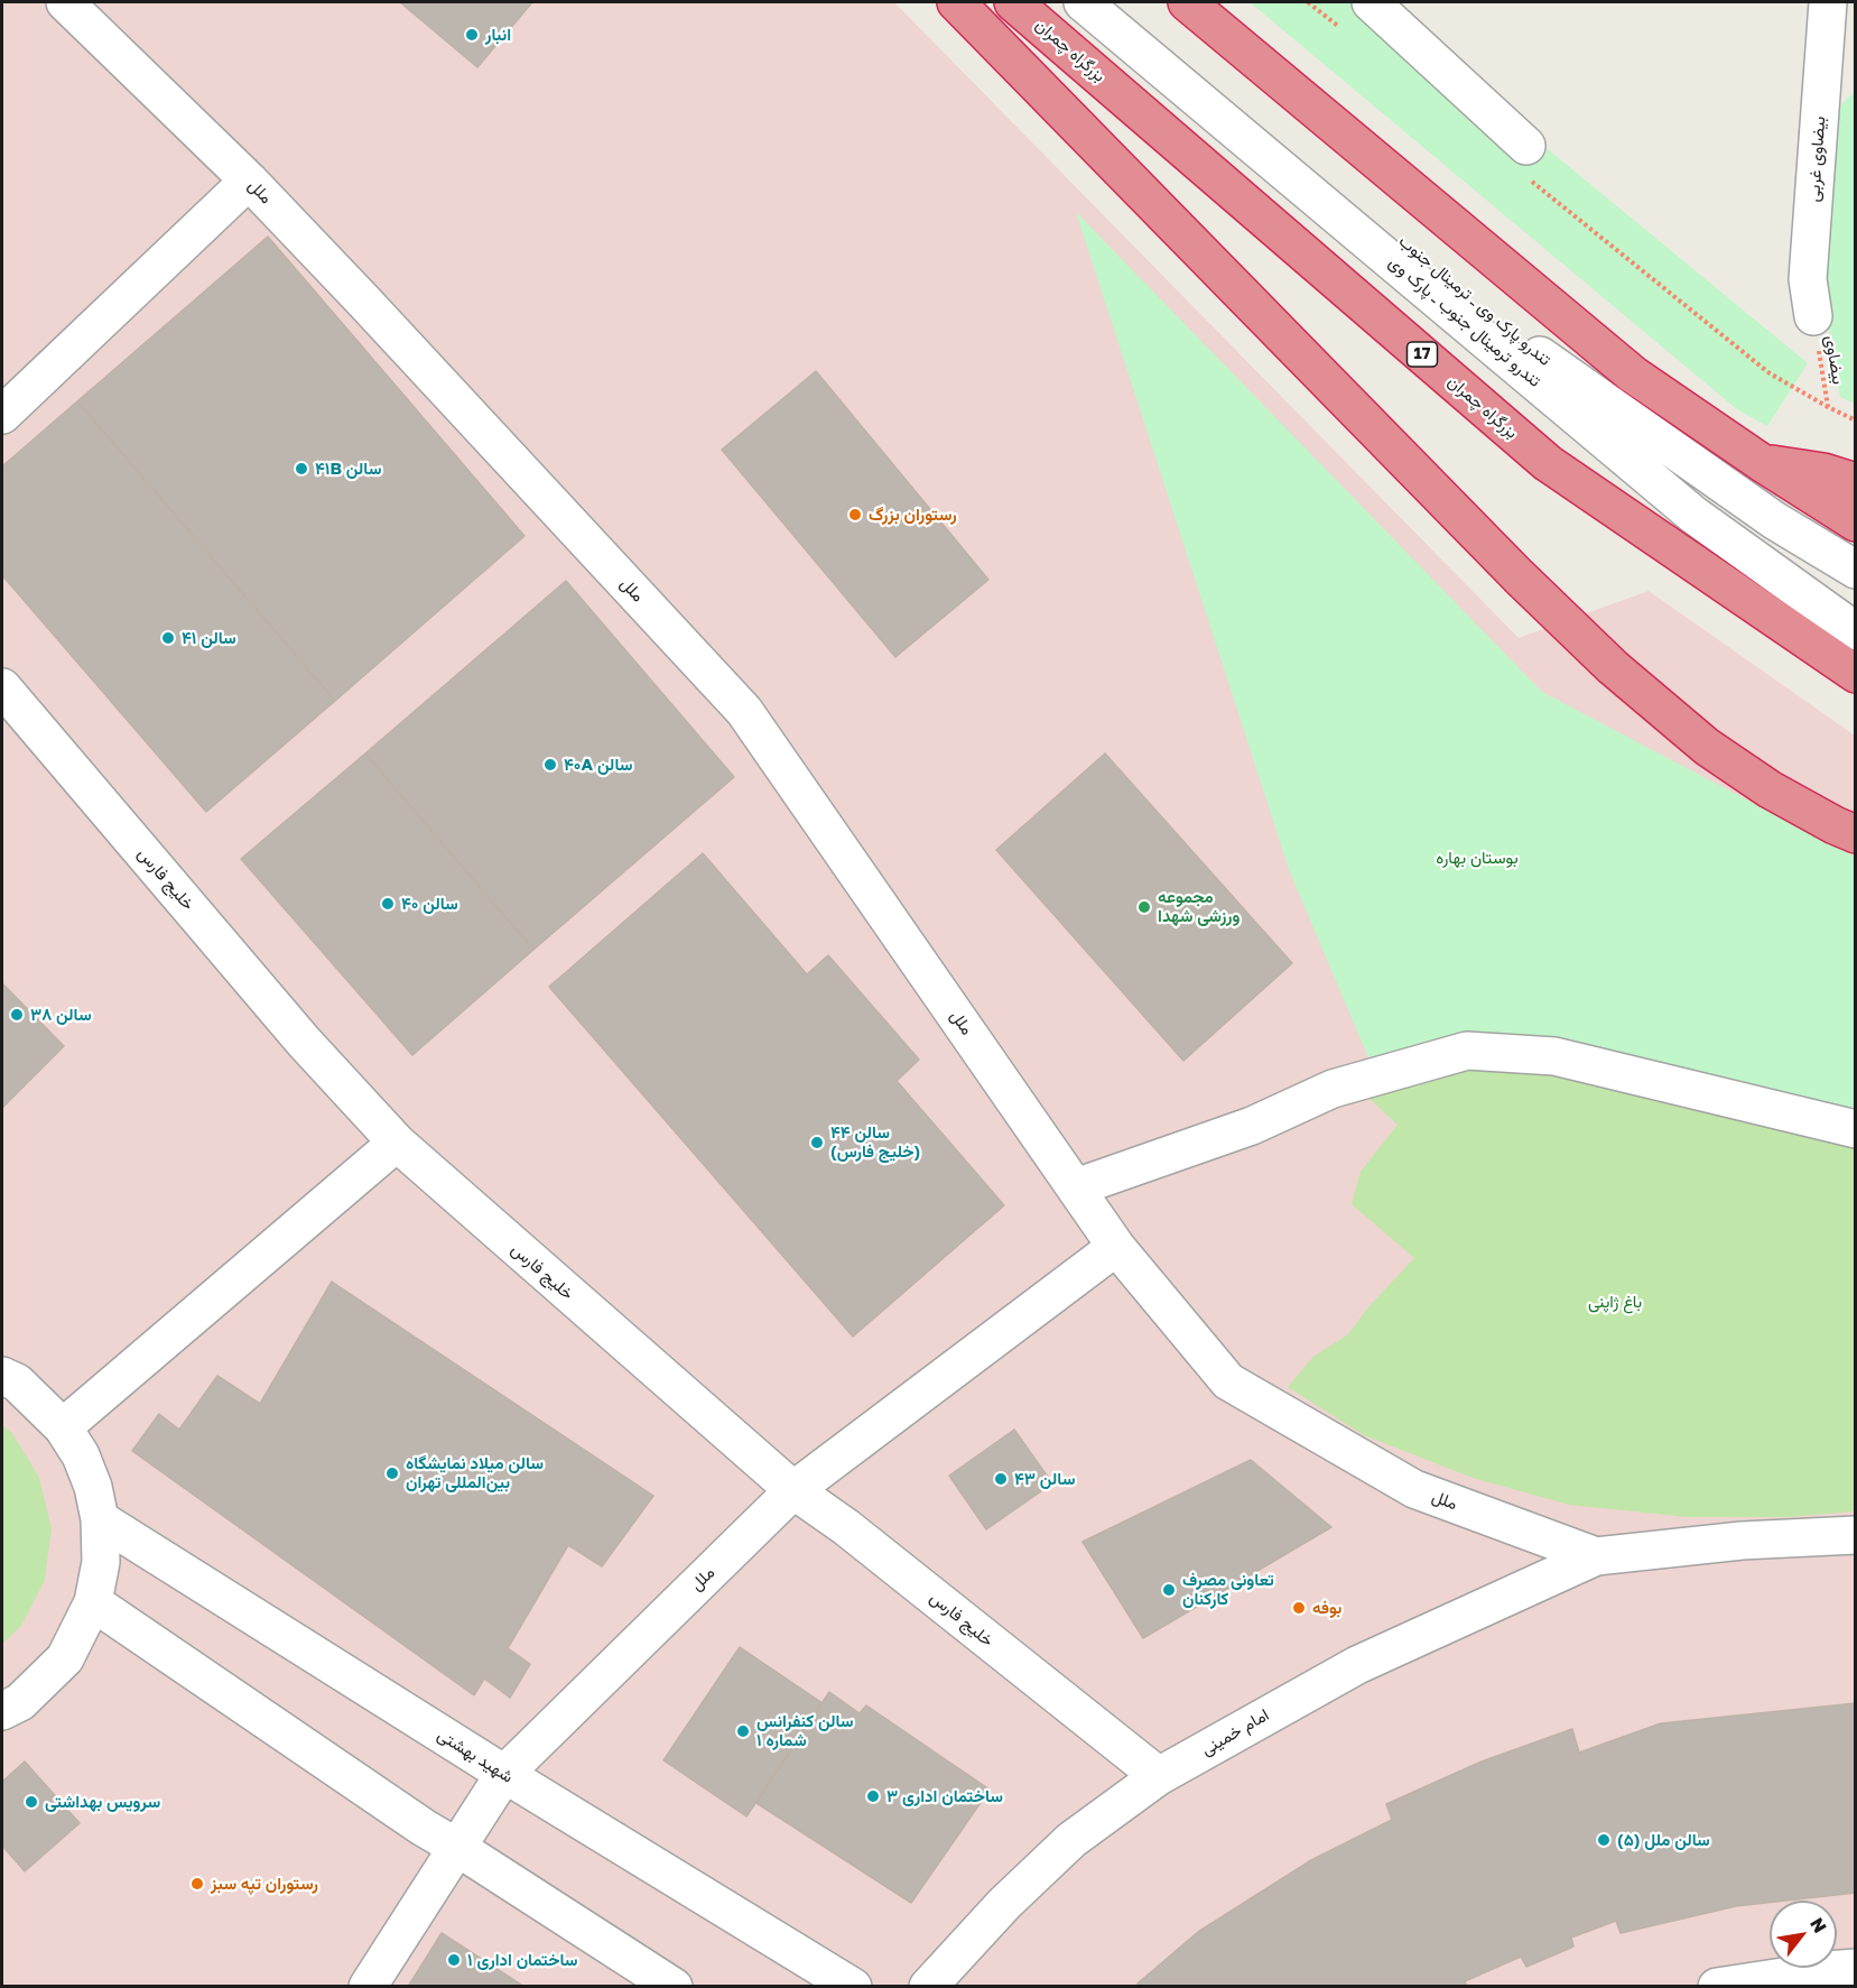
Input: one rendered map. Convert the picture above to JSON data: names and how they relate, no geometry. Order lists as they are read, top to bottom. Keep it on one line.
{"streets":{"highway":["بزرگراه چمران","17"],"street":["بیضاوی غربی","ملل","تندرو پارک وی ـ ترمینال جنوب","تندرو ترمینال جنوب ـ پارک وی","خلیج فارس","امام خمینی","شهید بهشتی"],"path":["بیضاوی"]},"crossings":[["بیضاوی غربی","بیضاوی"],["ملل","خلیج فارس"],["ملل","امام خمینی"],["ملل","شهید بهشتی"],["خلیج فارس","امام خمینی"]],"parks":["بوستان بهاره","باغ ژاپنی"],"places":["انبار","۴۱B سالن","رستوران بزرگ","سالن ۴۱","۴۰A سالن","سالن ۴۰","مجموعه ورزشی شهدا","سالن ۳۸","سالن ۴۴ (خلیج فارس)","سالن میلاد نمایشگاه بین‌المللی تهران","سالن ۴۳","تعاونی مصرف کارکنان","بوفه","سالن کنفرانس شماره ۱","ساختمان اداری ۳","سرویس بهداشتی","(۵) سالن ملل","رستوران تپه سبز","ساختمان اداری ۱"],"north":"top right"}
